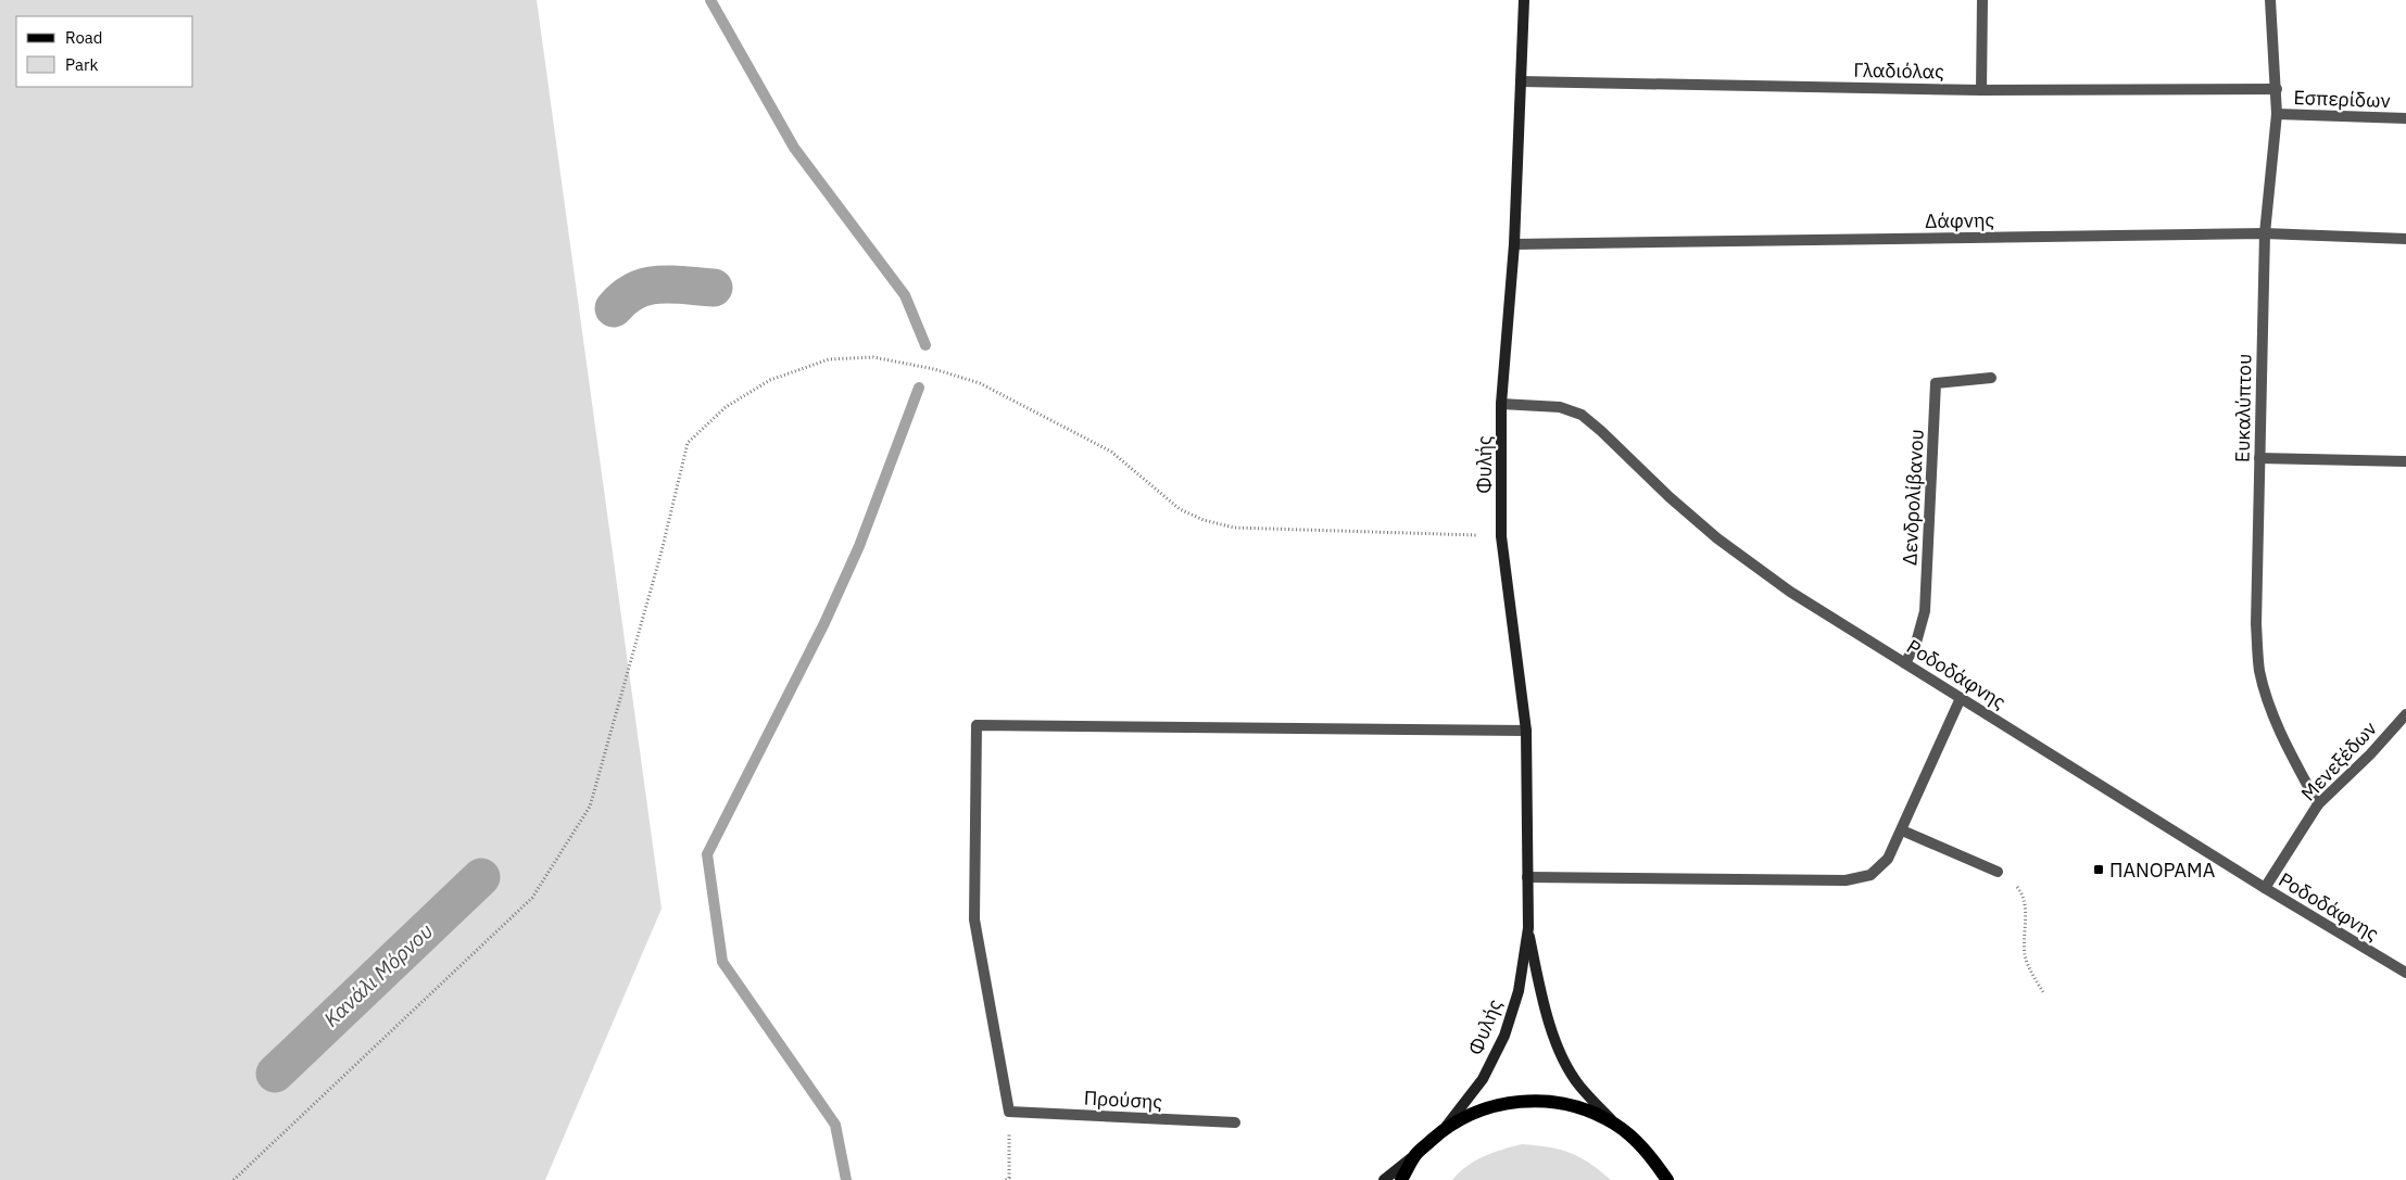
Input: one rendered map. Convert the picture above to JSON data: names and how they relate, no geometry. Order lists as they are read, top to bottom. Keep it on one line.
{"streets":{"main road":["Φυλής"],"street":["Γλαδιόλας","Εσπερίδων","Δάφνης","Ευκαλύπτου","Δενδρολίβανου","Ροδοδάφνης","Μενεξέδων","Προύσης"]},"crossings":[["Γλαδιόλας","Ευκαλύπτου"],["Γλαδιόλας","Φυλής"],["Εσπερίδων","Ευκαλύπτου"],["Δάφνης","Ευκαλύπτου"],["Δάφνης","Φυλής"],["Ευκαλύπτου","Μενεξέδων"],["Φυλής","Ροδοδάφνης"],["Δενδρολίβανου","Ροδοδάφνης"],["Ροδοδάφνης","Μενεξέδων"]],"water":["Κανάλι Μόρνου"],"places":{"transit":["ΠΑΝΟΡΑΜΑ"]},"legend":["Road","Park"]}
